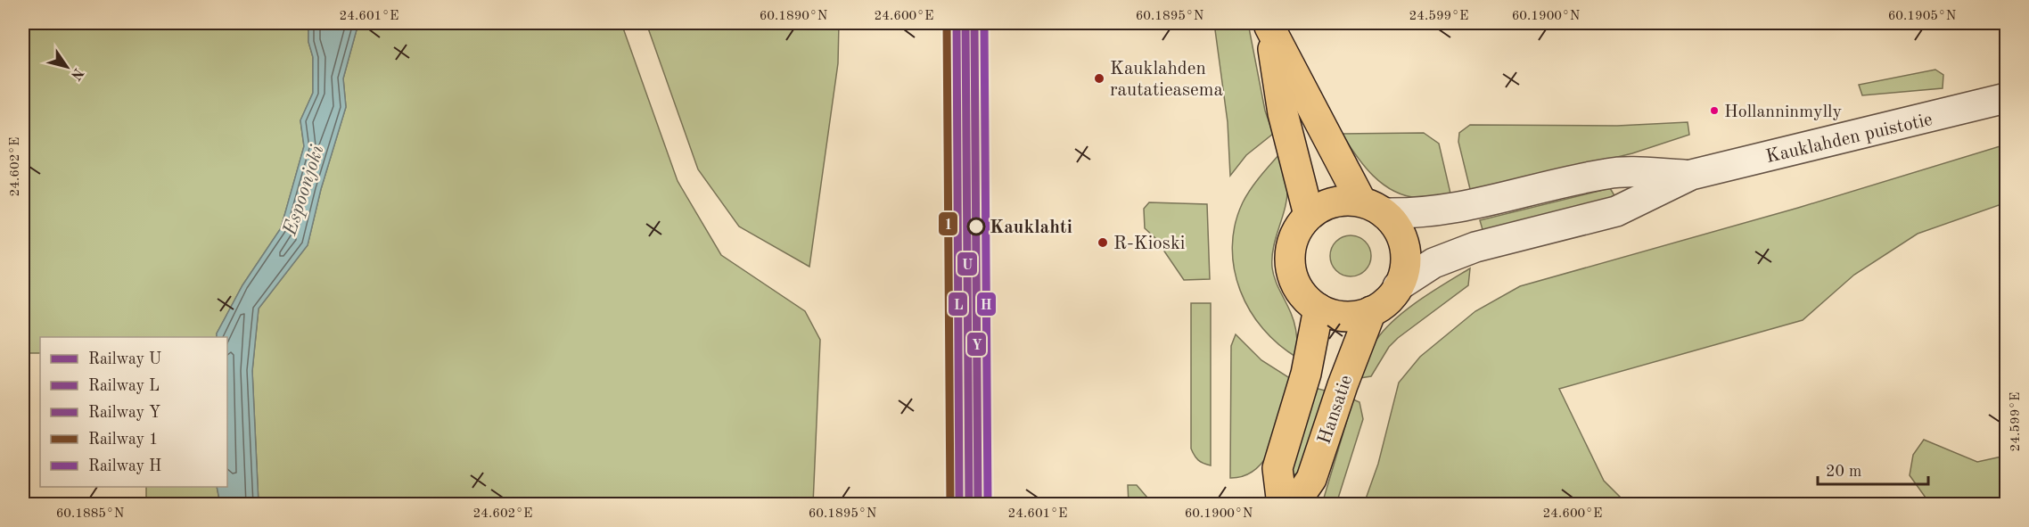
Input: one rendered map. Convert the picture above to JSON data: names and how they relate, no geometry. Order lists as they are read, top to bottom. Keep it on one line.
{"streets":{"main road":["Hansatie"],"street":["Kauklahden puistotie"]},"crossings":[["Kauklahden puistotie","Hansatie"]],"water":["Espoonjoki"],"places":["Kauklahden rautatieasema","Hollanninmylly","Kauklahti","R-Kioski"],"lines":["rail line U","rail line L","rail line Y","rail line 1","rail line H"],"legend":["Railway U","Railway L","Railway Y","Railway 1","Railway H"],"scale_bar":"20 m","north":"bottom right","coordinates":["24.601°E","60.1890°N","24.600°E","60.1895°N","24.599°E","60.1900°N","60.1905°N","24.602°E","60.1885°N"]}
